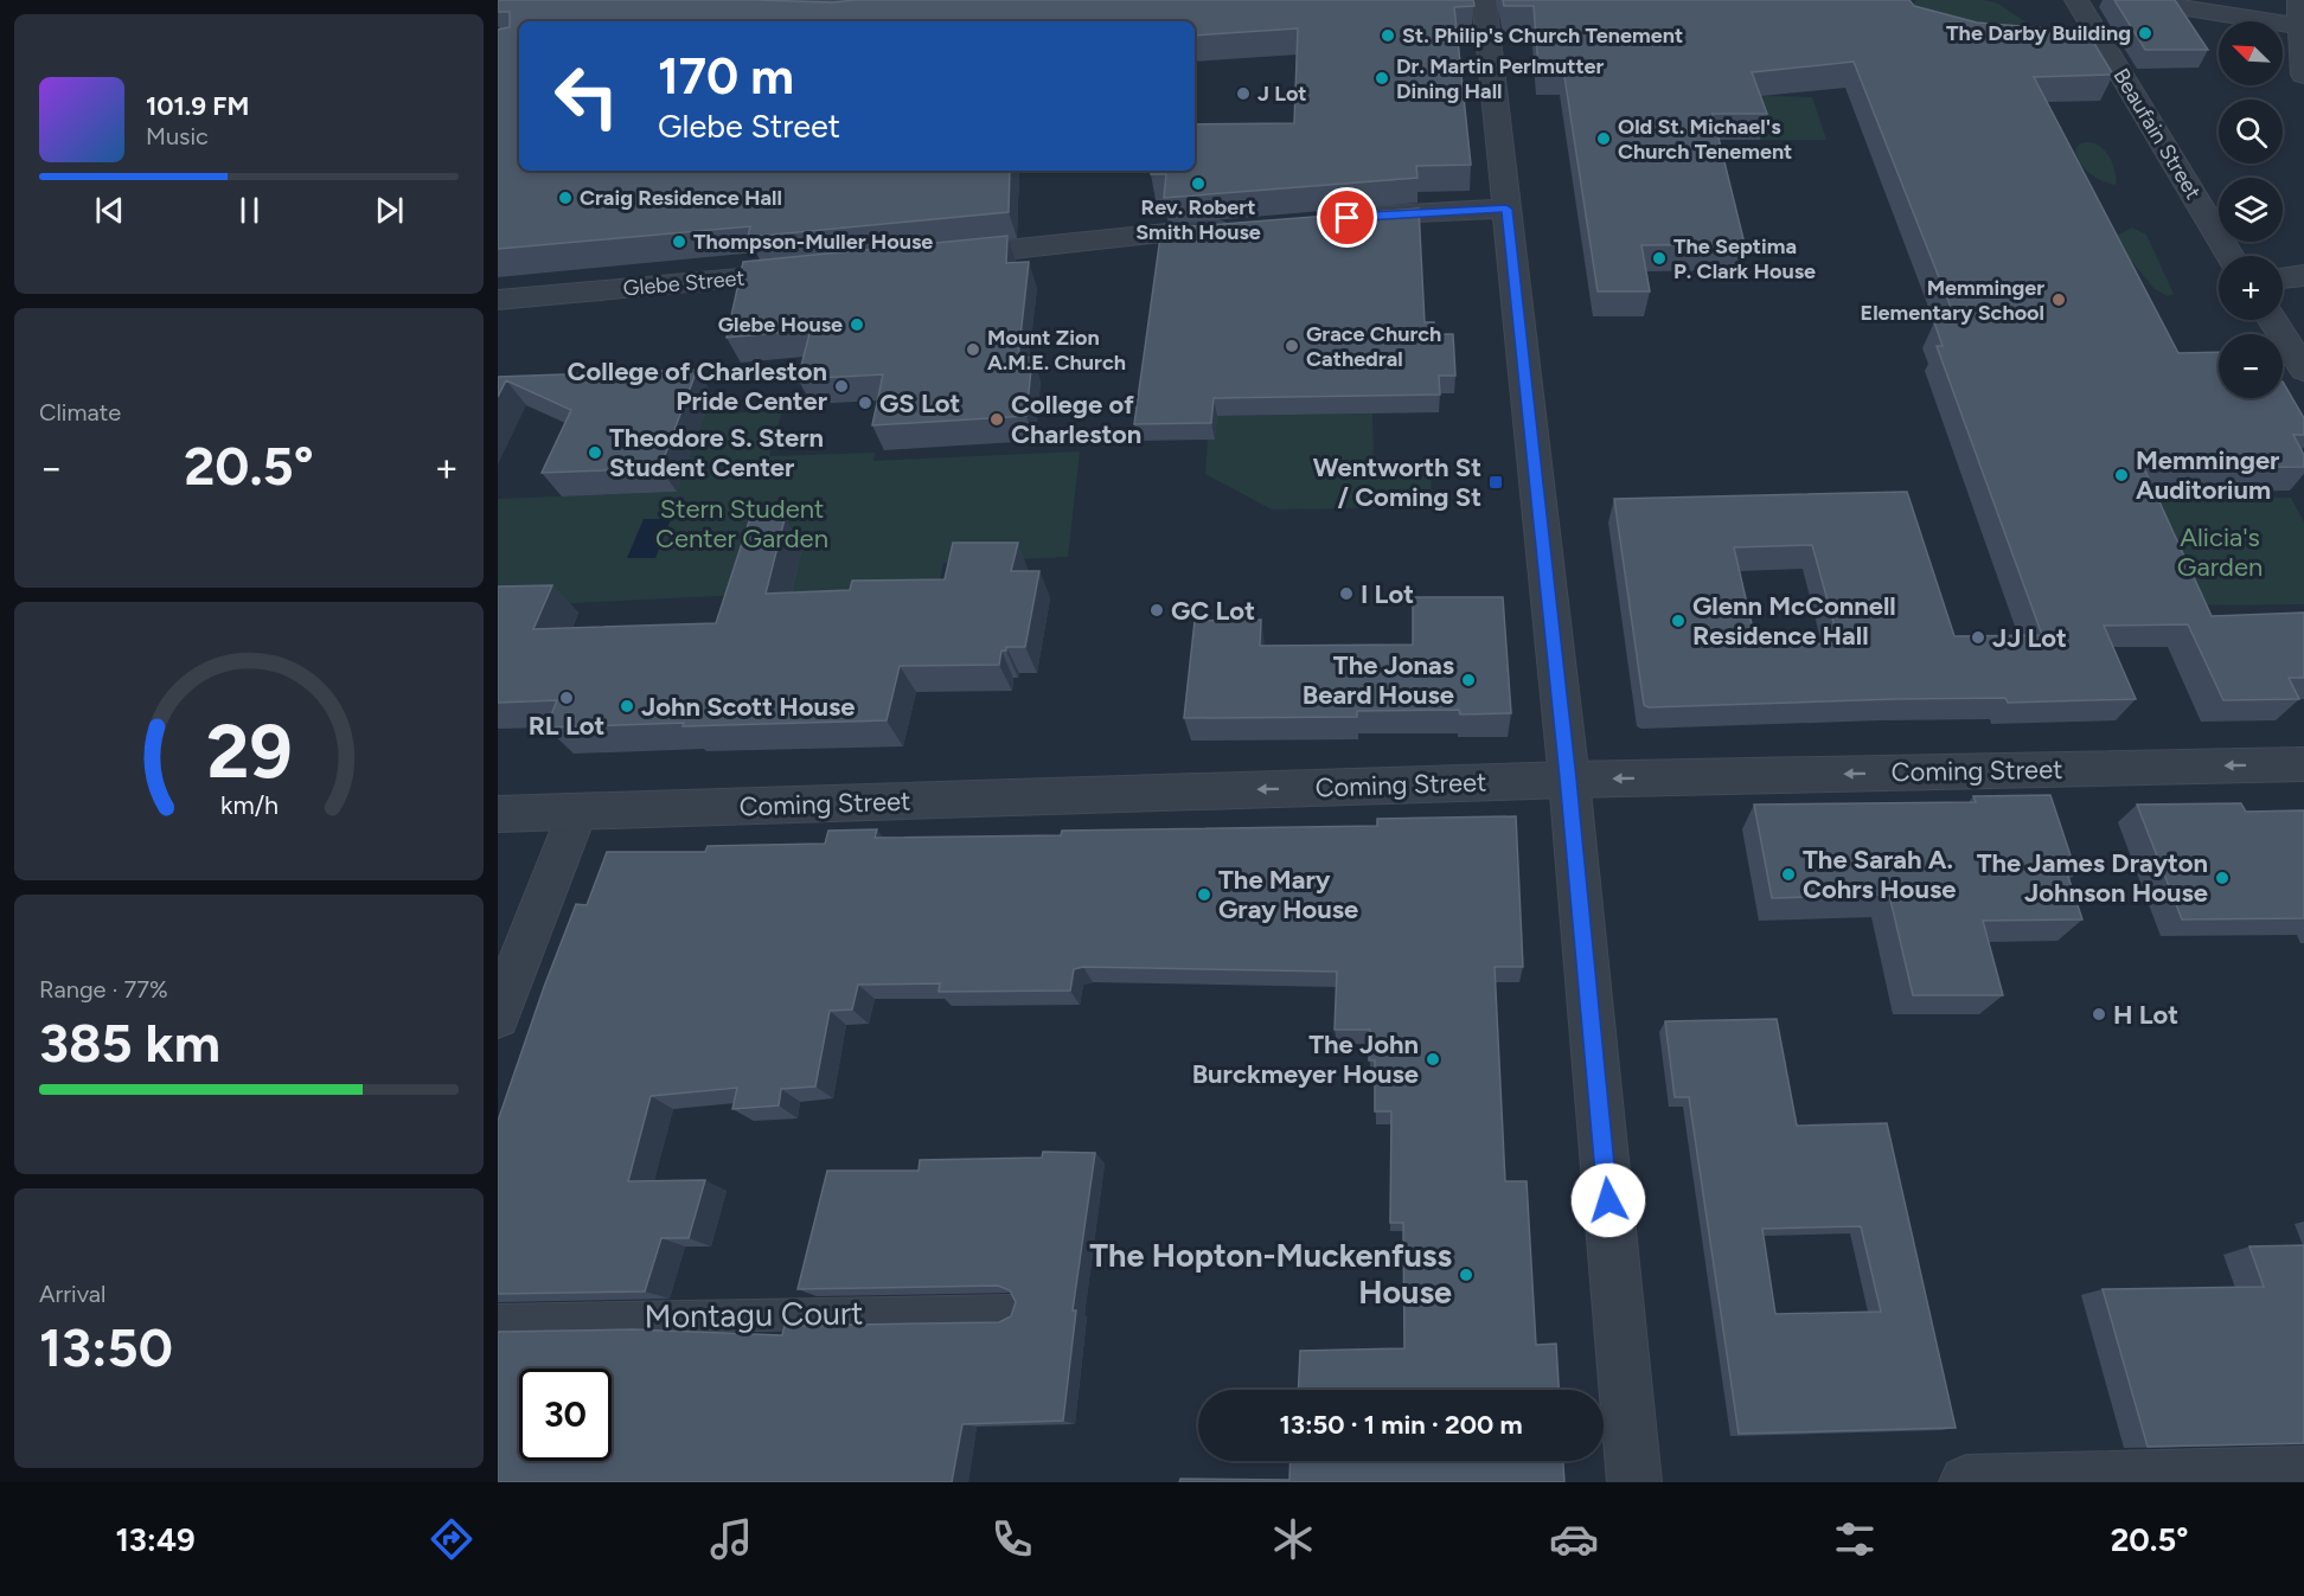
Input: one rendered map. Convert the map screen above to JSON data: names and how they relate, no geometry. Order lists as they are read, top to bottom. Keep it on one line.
{"streets":{"street":["Beaufain Street","Glebe Street","Coming Street"],"lane":["Montagu Court"]},"one_way":["Coming Street"],"parks":["Stern Student Center Garden","Alicia's Garden"],"places":{"other":["The Darby Building","St. Philip's Church Tenement","Dr. Martin Perlmutter Dining Hall","J Lot","Old St. Michael's Church Tenement","Rev. Robert Smith House","Craig Residence Hall","Thompson-Muller House","The Septima P. Clark House","Memminger Elementary School","Glebe House","Grace Church Cathedral","Mount Zion A.M.E. Church","College of Charleston Pride Center","GS Lot","College of Charleston","Theodore S. Stern Student Center","Memminger Auditorium","I Lot","GC Lot","Glenn McConnell Residence Hall","JJ Lot","The Jonas Beard House","RL Lot","John Scott House","The Sarah A. Cohrs House","The James Drayton Johnson House","The Mary Gray House","H Lot","The John Burckmeyer House","The Hopton-Muckenfuss House"],"transit":["Wentworth St / Coming St"]},"north":"top left","page":{"map_buttons":["+","−"],"turn":["170 m","Glebe Street"],"song":["101.9 FM","Music"],"tile":["Climate",["Range · 77%","385 km"],["Arrival","13:50"]],"heat":["−","20.5°","+"],"limit":"30","trip":"13:50 · 1 min · 200 m","tabs":["13:49","20.5°"],"gauge":["29","km/h"]}}
